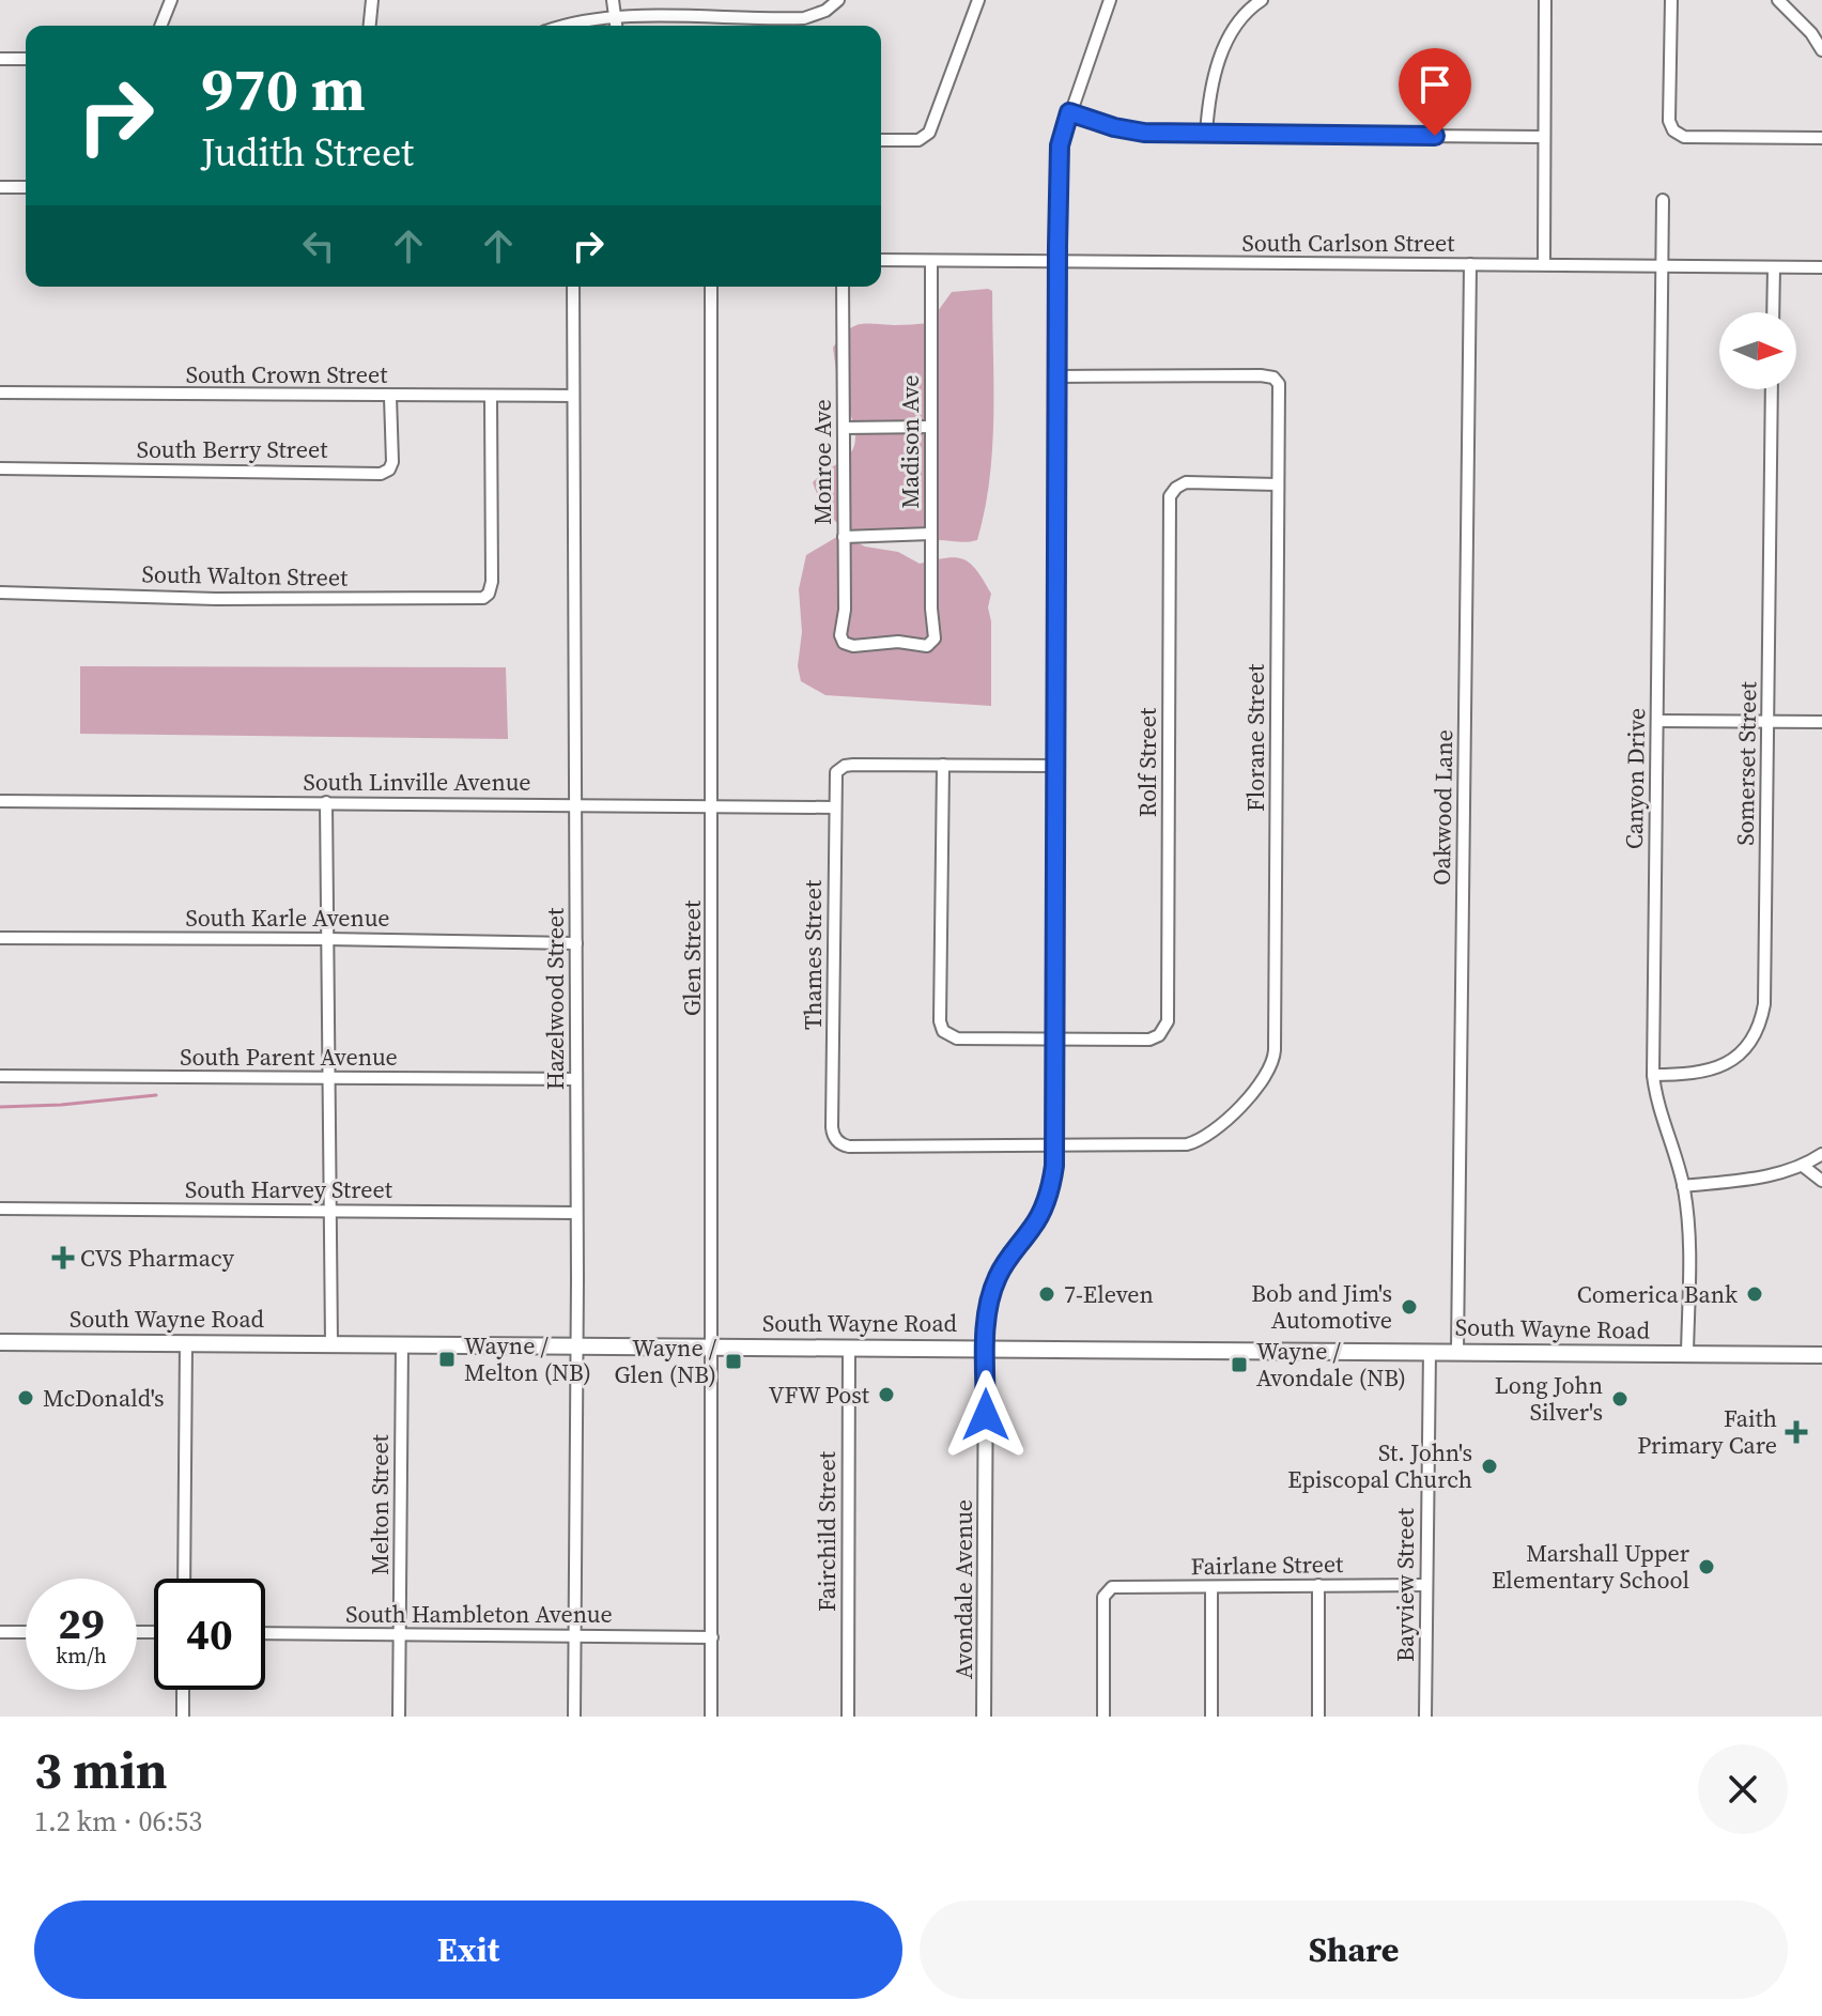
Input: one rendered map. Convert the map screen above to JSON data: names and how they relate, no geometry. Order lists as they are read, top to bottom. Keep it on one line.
{"streets":{"main road":["South Wayne Road"],"street":["South Carlson Street","South Crown Street","Madison Ave","South Berry Street","Monroe Ave","South Walton Street","Florane Street","Rolf Street","Somerset Street","Canyon Drive","South Linville Avenue","Oakwood Lane","South Karle Avenue","Thames Street","Glen Street","Hazelwood Street","South Parent Avenue","South Harvey Street","Melton Street","Fairchild Street","Fairlane Street","Bayview Street","Avondale Avenue","South Hambleton Avenue"]},"crossings":[["South Carlson Street","Madison Ave"],["South Carlson Street","Canyon Drive"],["South Carlson Street","Oakwood Lane"],["South Carlson Street","Avondale Avenue"],["South Crown Street","South Berry Street"],["South Crown Street","South Walton Street"],["South Crown Street","Hazelwood Street"],["Madison Ave","Monroe Ave"],["Florane Street","Rolf Street"],["Florane Street","Thames Street"],["Florane Street","Avondale Avenue"],["Rolf Street","Avondale Avenue"],["Somerset Street","Canyon Drive"],["Canyon Drive","South Wayne Road"],["South Linville Avenue","Thames Street"],["South Linville Avenue","Glen Street"],["South Linville Avenue","Hazelwood Street"],["Oakwood Lane","South Wayne Road"],["South Karle Avenue","Hazelwood Street"],["Thames Street","Avondale Avenue"],["Glen Street","South Wayne Road"],["Glen Street","South Hambleton Avenue"],["Hazelwood Street","South Parent Avenue"],["Hazelwood Street","South Harvey Street"],["Hazelwood Street","South Wayne Road"],["Hazelwood Street","South Hambleton Avenue"],["South Wayne Road","Melton Street"],["South Wayne Road","Fairchild Street"],["South Wayne Road","Bayview Street"],["South Wayne Road","Avondale Avenue"],["Melton Street","South Hambleton Avenue"],["Fairlane Street","Bayview Street"]],"places":{"health":["CVS Pharmacy","Faith Primary Care"],"other":["7-Eleven","Comerica Bank","Bob and Jim's Automotive","VFW Post","McDonald's","Long John Silver's","St. John's Episcopal Church","Marshall Upper Elementary School"],"transit":["Wayne / Melton (NB)","Wayne / Glen (NB)","Wayne / Avondale (NB)"]},"north":"right","page":{"turn":["970 m","Judith Street"],"speed":"29 km/h","limit":"40","heading":["3 min","1.2 km · 06:53"],"buttons":["Exit","Share"]}}
